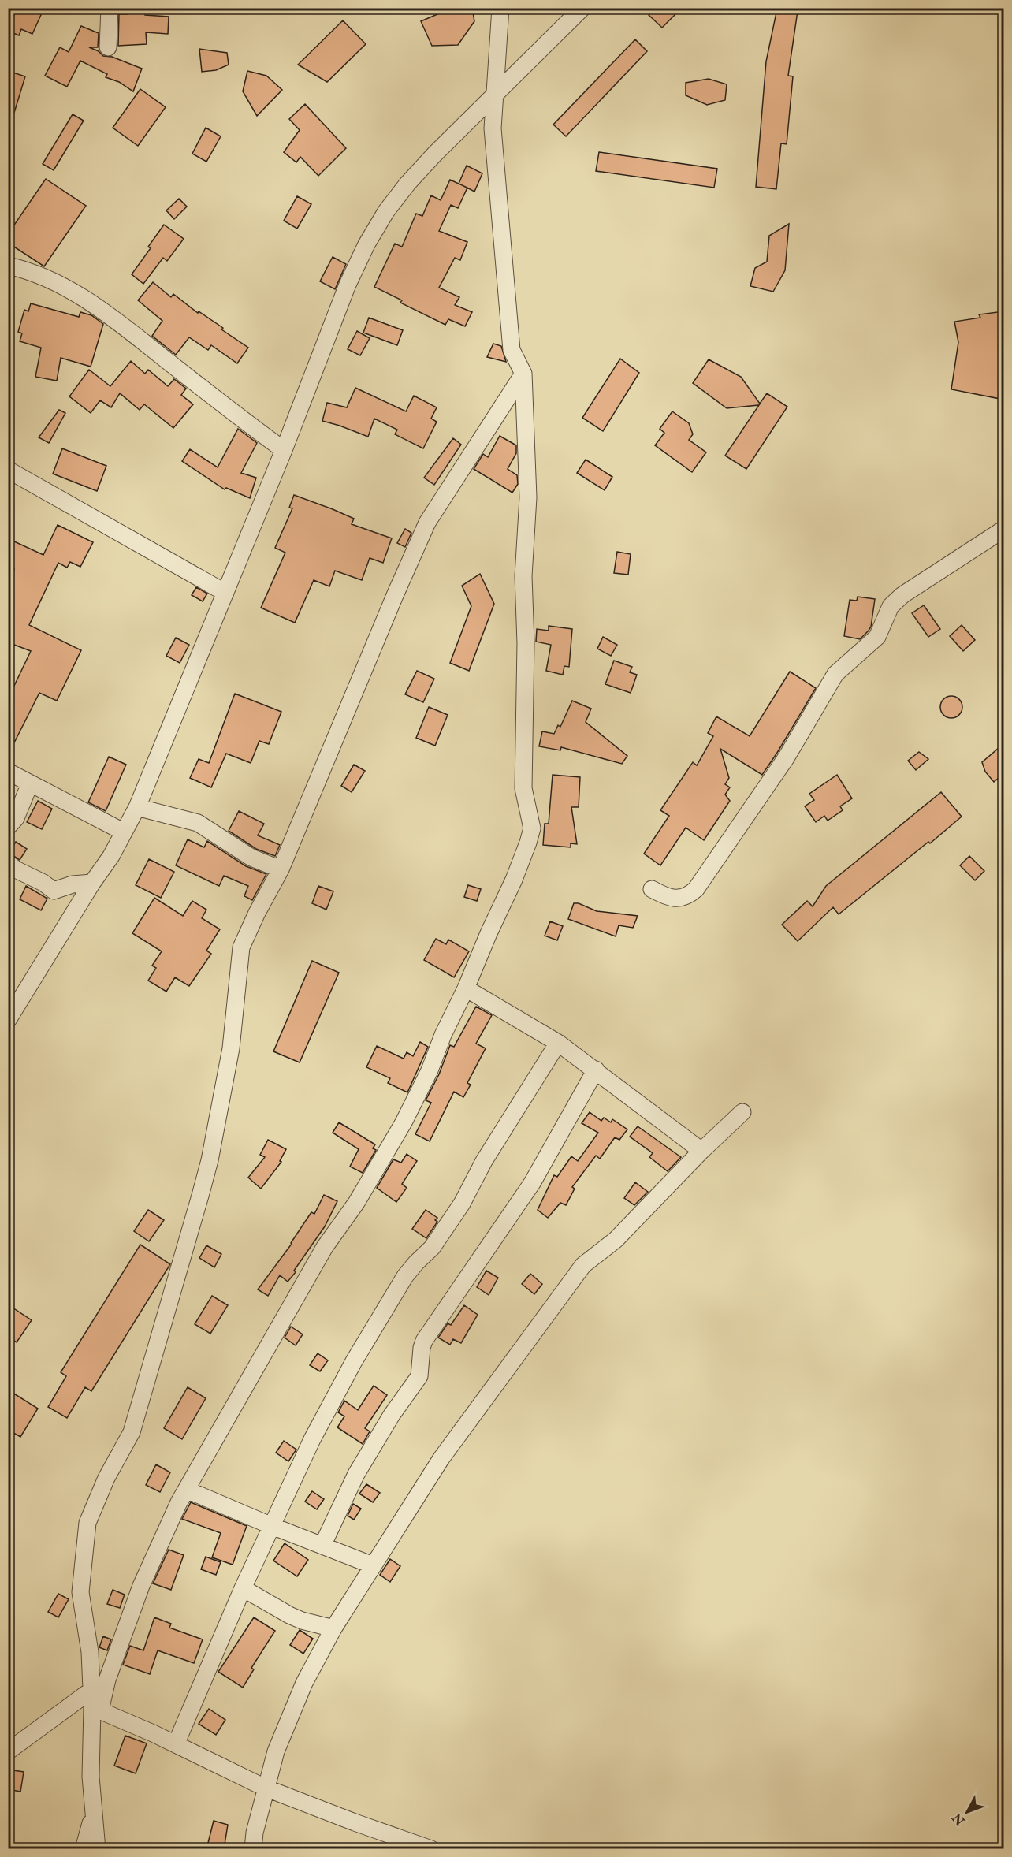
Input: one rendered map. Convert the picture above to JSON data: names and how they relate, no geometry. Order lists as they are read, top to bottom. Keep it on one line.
{"north":"bottom left"}
